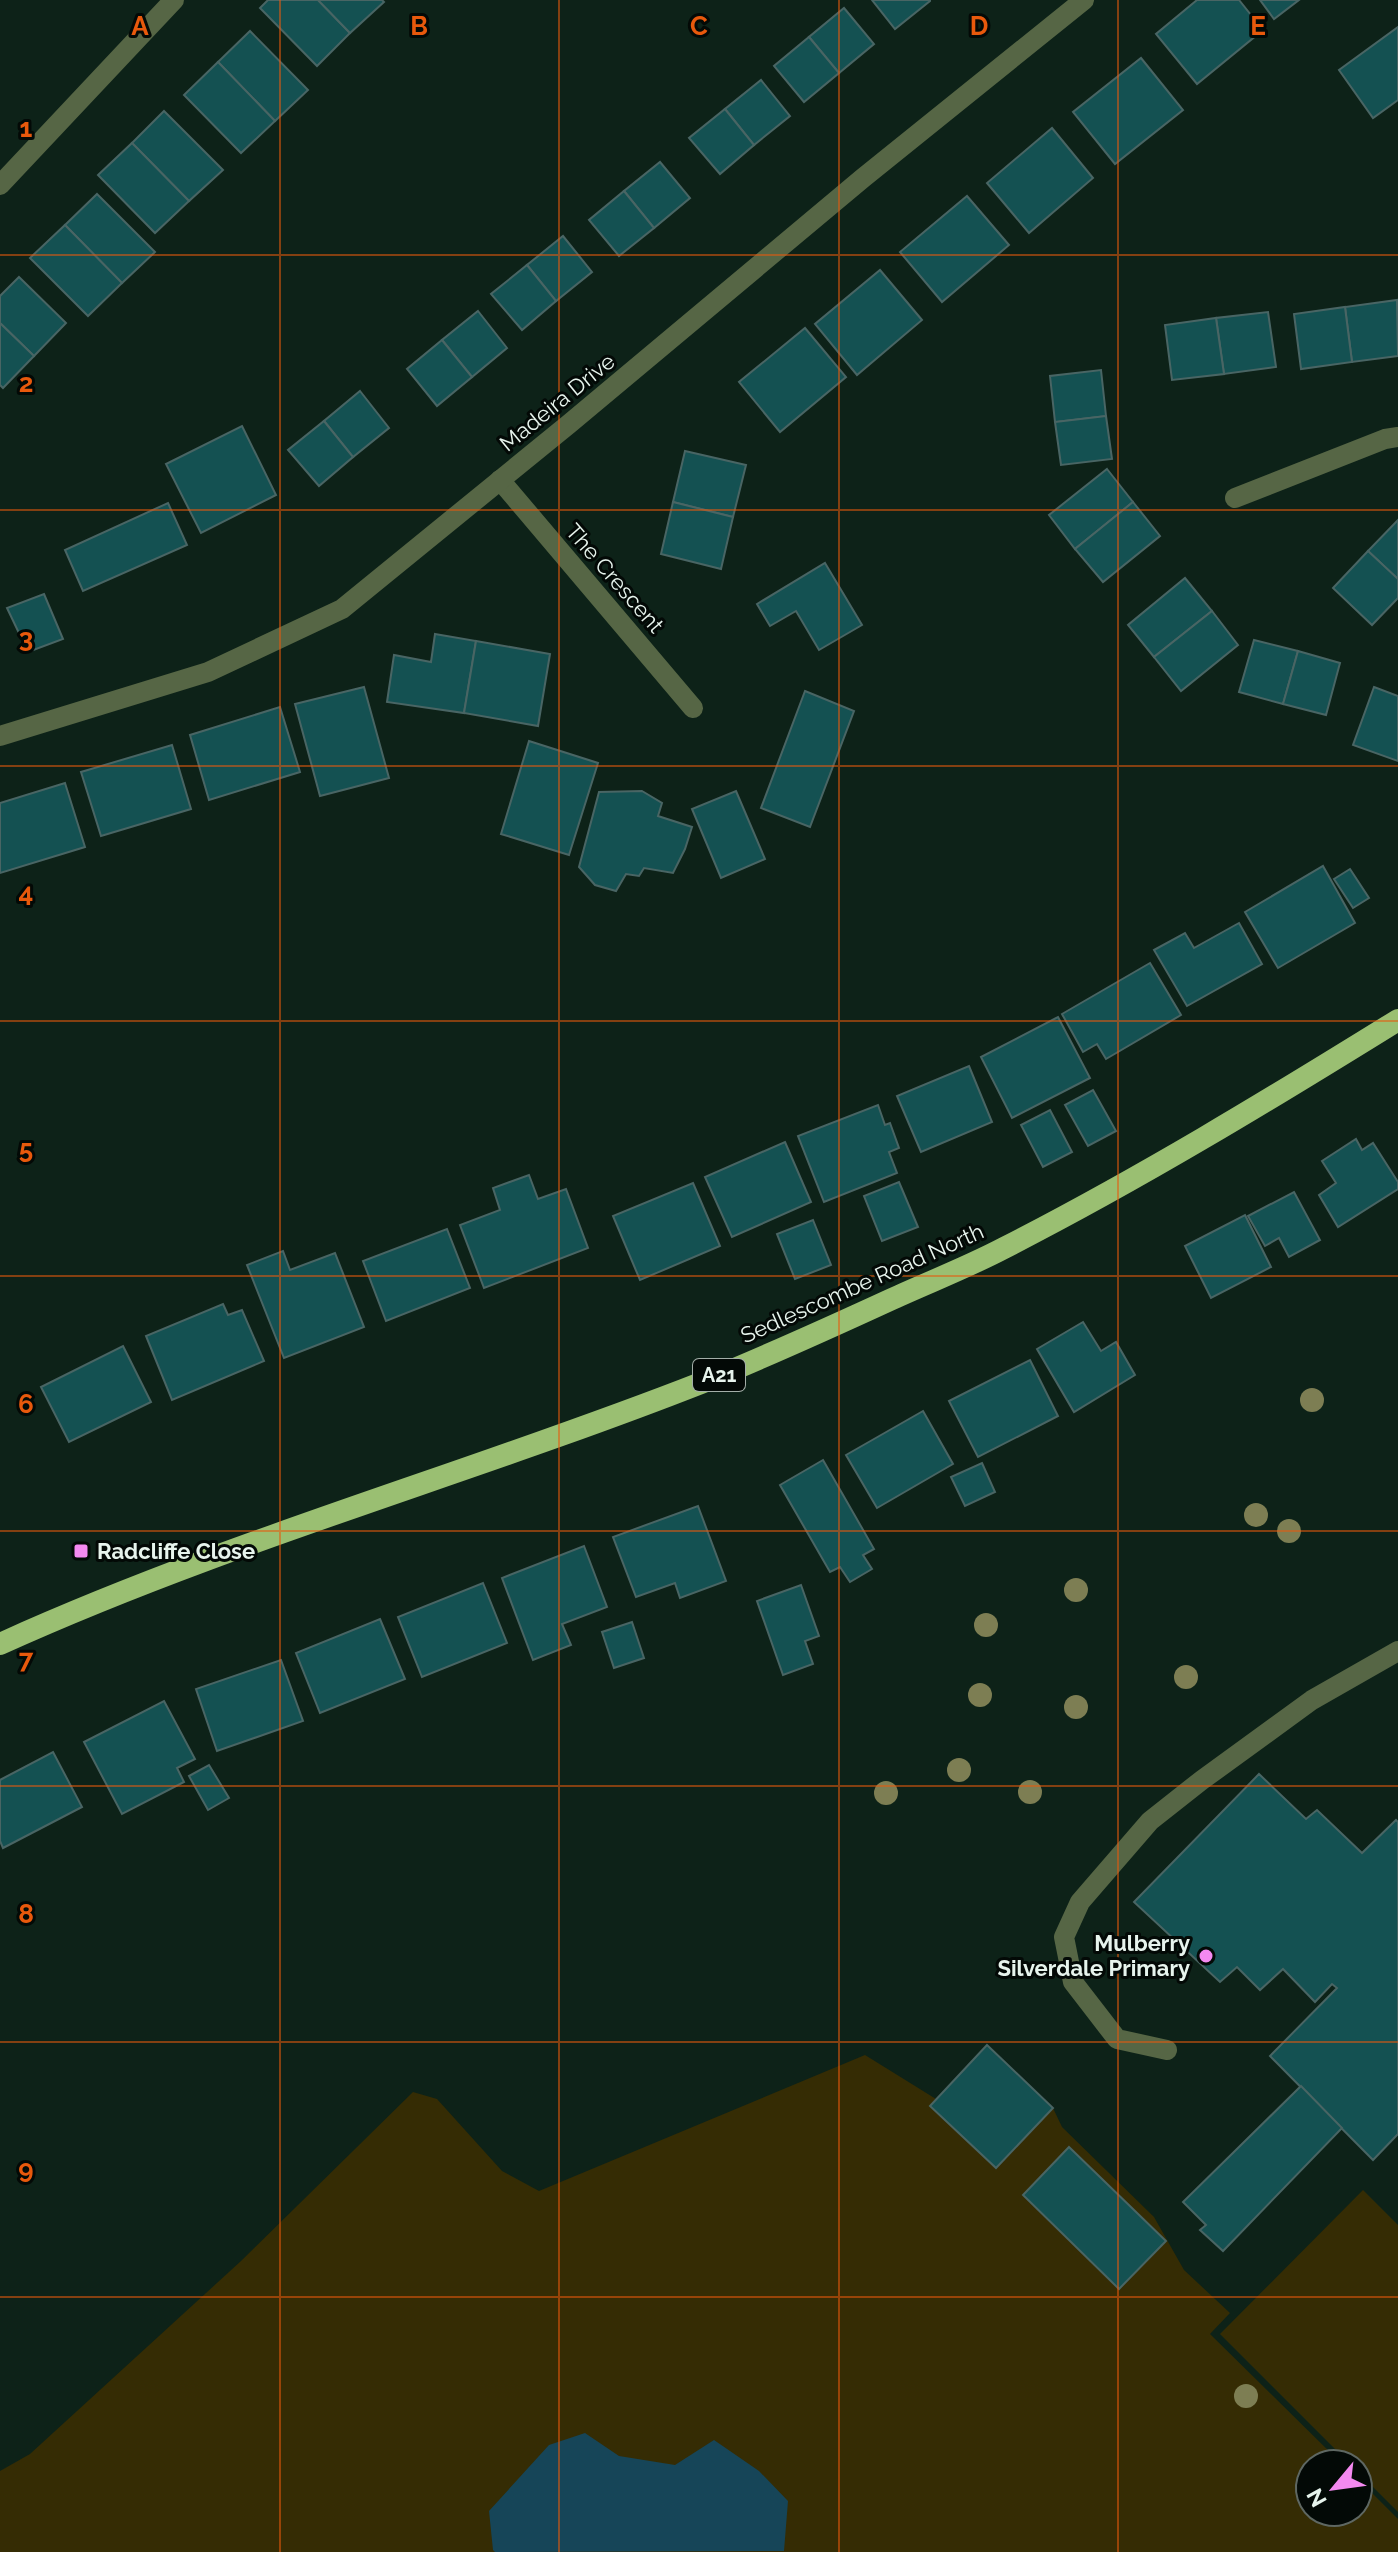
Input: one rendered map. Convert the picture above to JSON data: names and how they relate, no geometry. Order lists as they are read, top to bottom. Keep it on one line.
{"streets":{"highway":["Sedlescombe Road North","A21"],"street":["Madeira Drive","The Crescent"]},"crossings":[["Madeira Drive","The Crescent"]],"places":{"transit":["Radcliffe Close"],"other":["Mulberry Silverdale Primary"]},"north":"bottom left","grid":{"columns":["A","B","C","D","E"],"rows":["1","2","3","4","5","6","7","8","9"]}}
